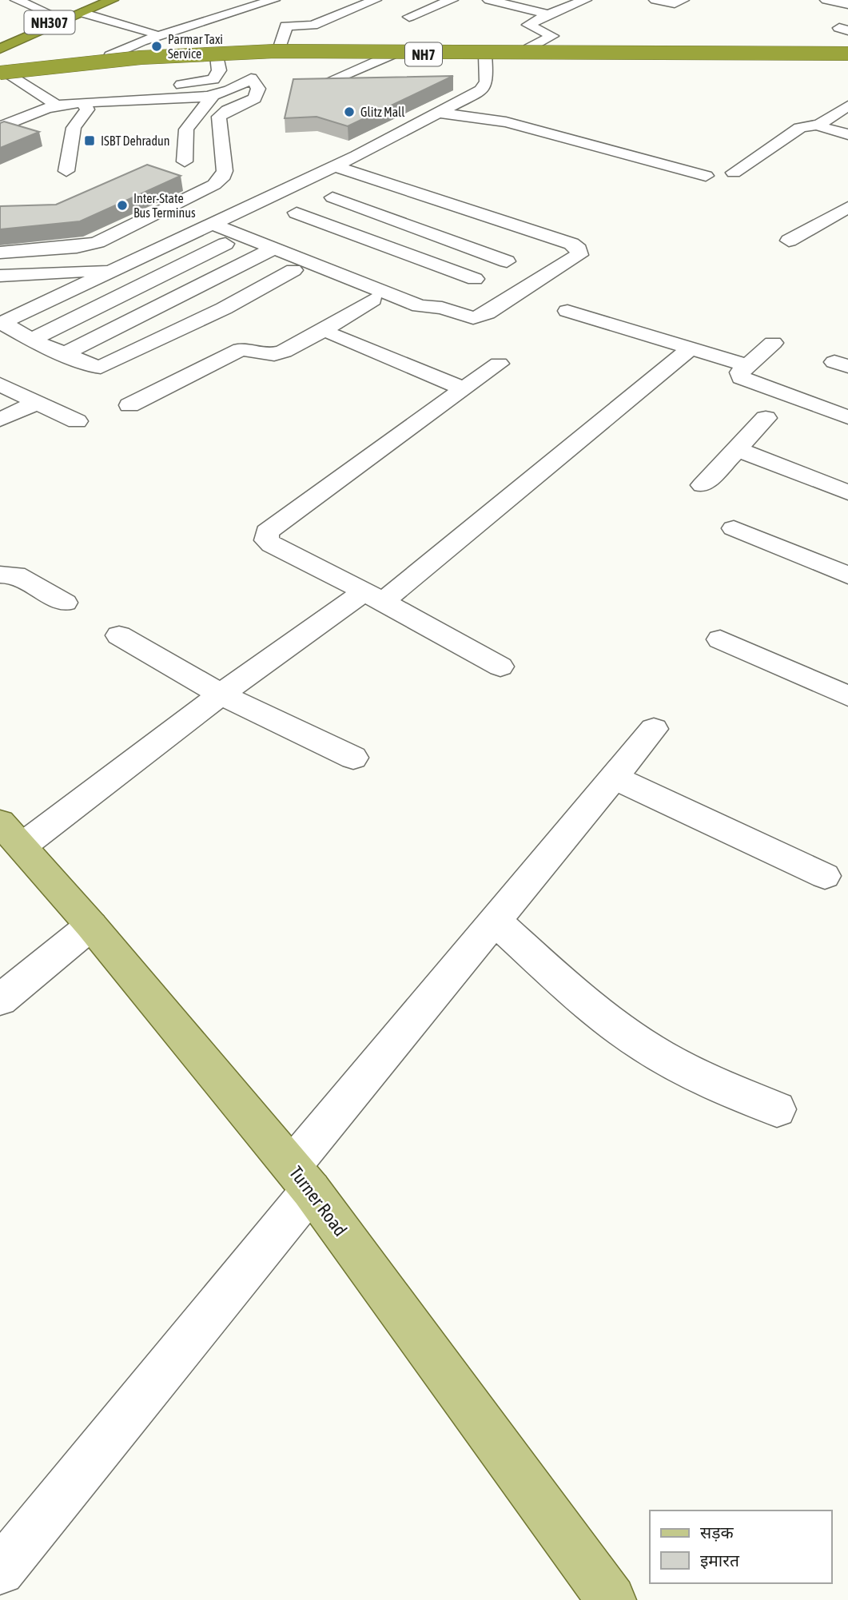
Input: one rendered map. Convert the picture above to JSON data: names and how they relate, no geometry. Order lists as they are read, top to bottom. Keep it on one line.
{"streets":{"highway":["NH307","NH7"],"main road":["Turner Road"]},"places":{"other":["Parmar Taxi Service","Glitz Mall","Inter-State Bus Terminus"],"transit":["ISBT Dehradun"]},"legend":["सड़क","इमारत"]}
